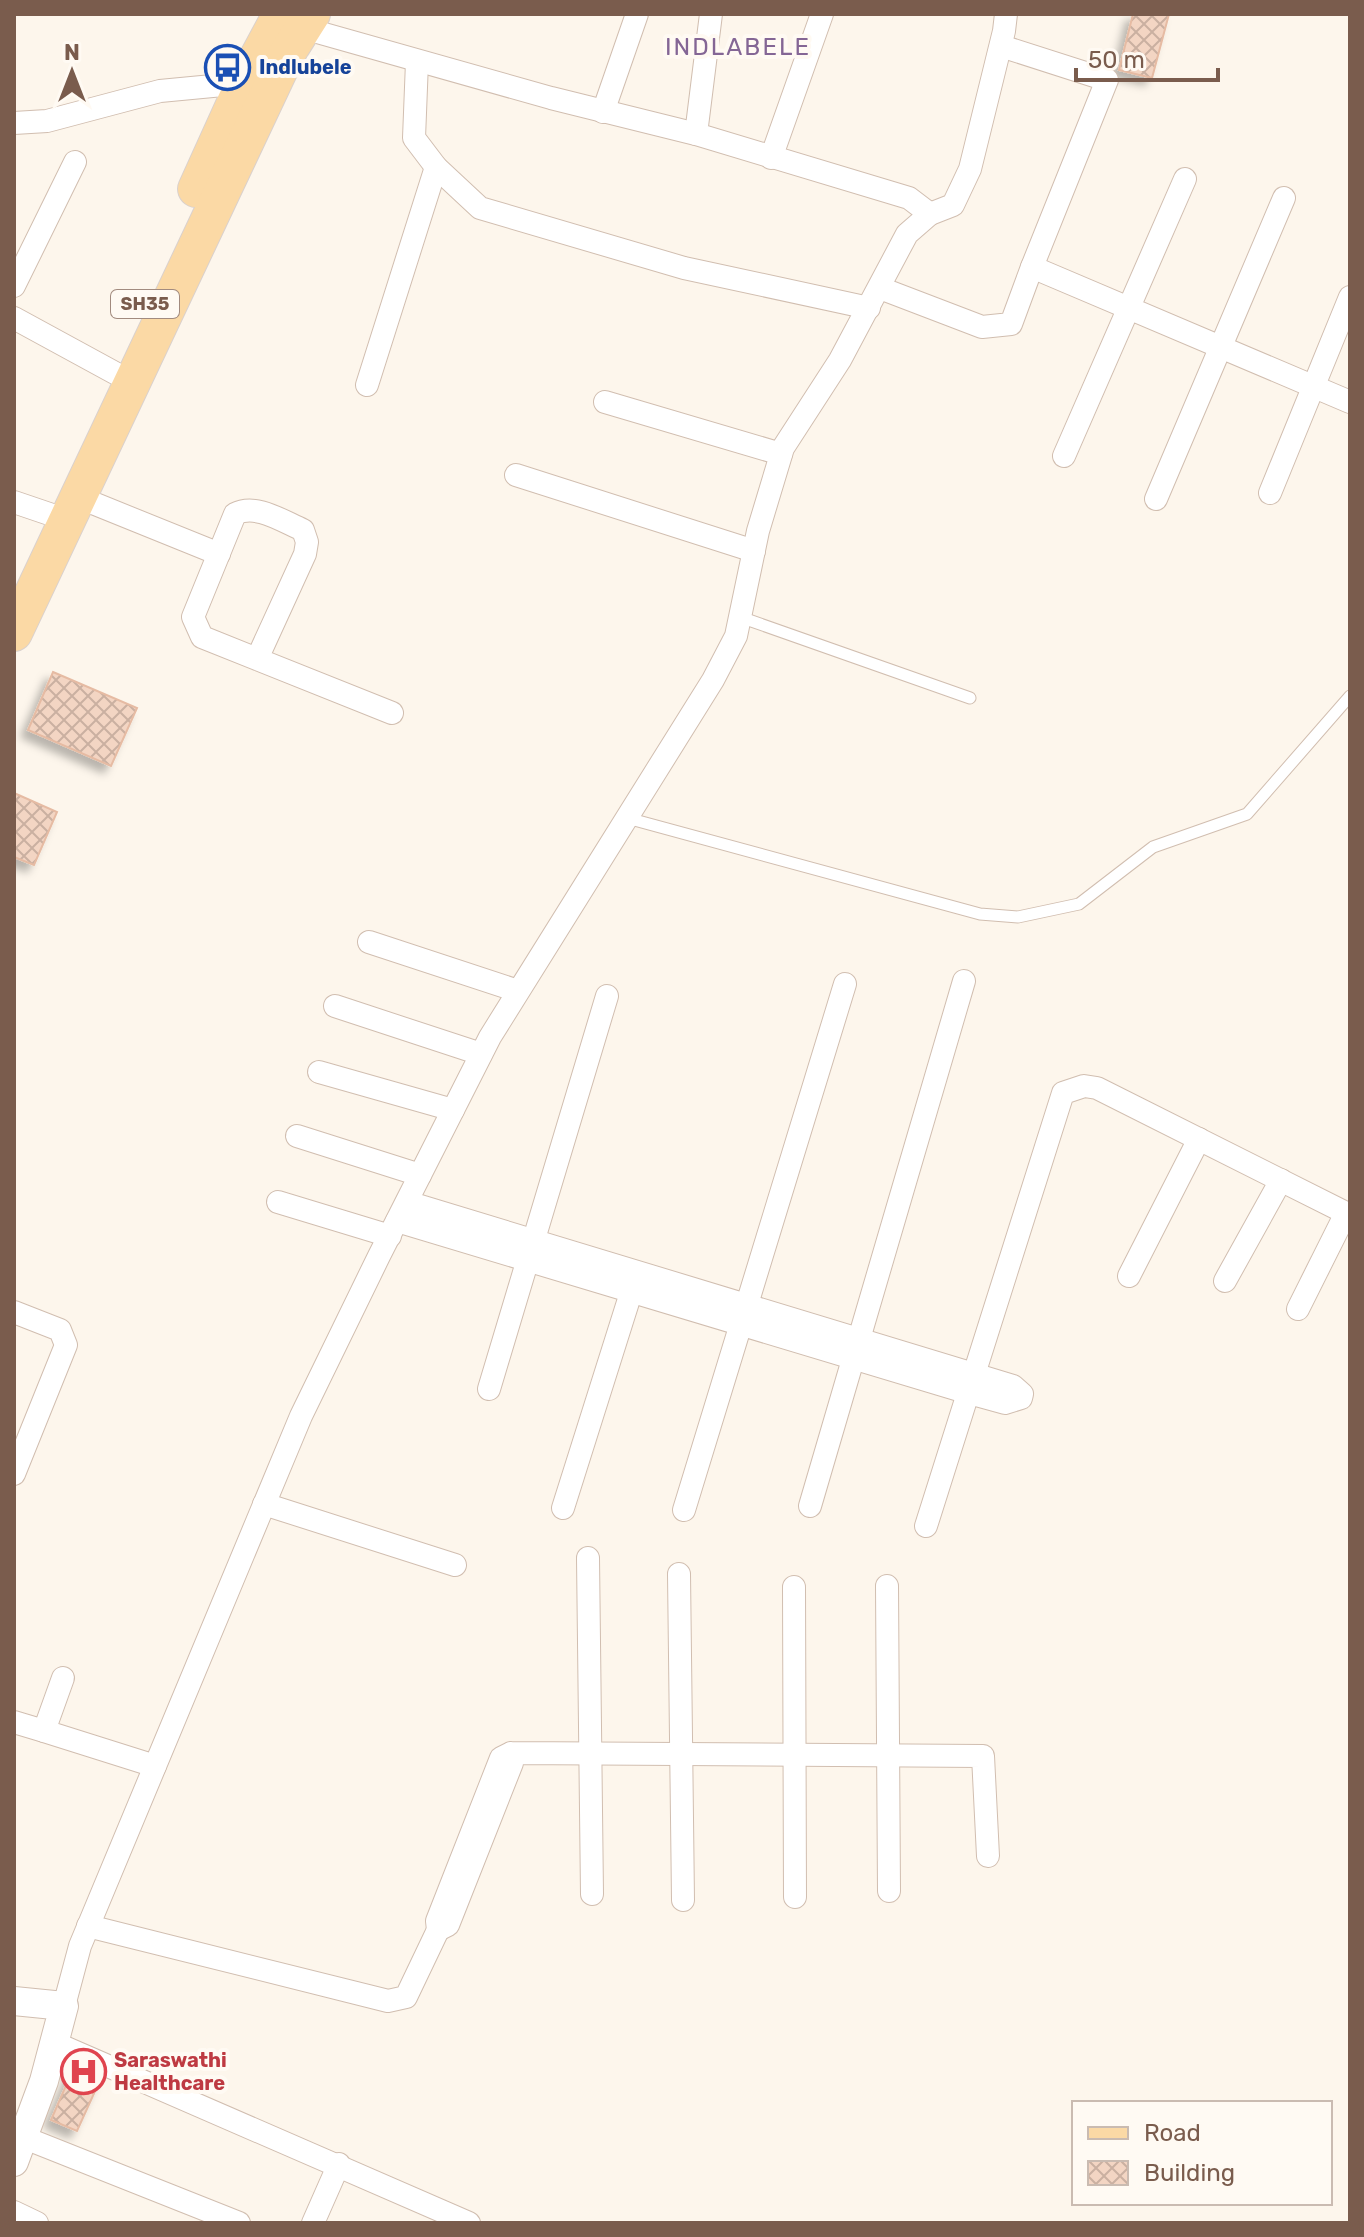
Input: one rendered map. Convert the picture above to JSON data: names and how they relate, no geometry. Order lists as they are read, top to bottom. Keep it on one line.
{"streets":{"main road":["SH35"]},"districts":["INDLABELE"],"places":{"bus stop":["Indlubele"],"hospital":["Saraswathi Healthcare"]},"legend":["Road","Building"],"scale_bar":"50 m","north":"top"}
